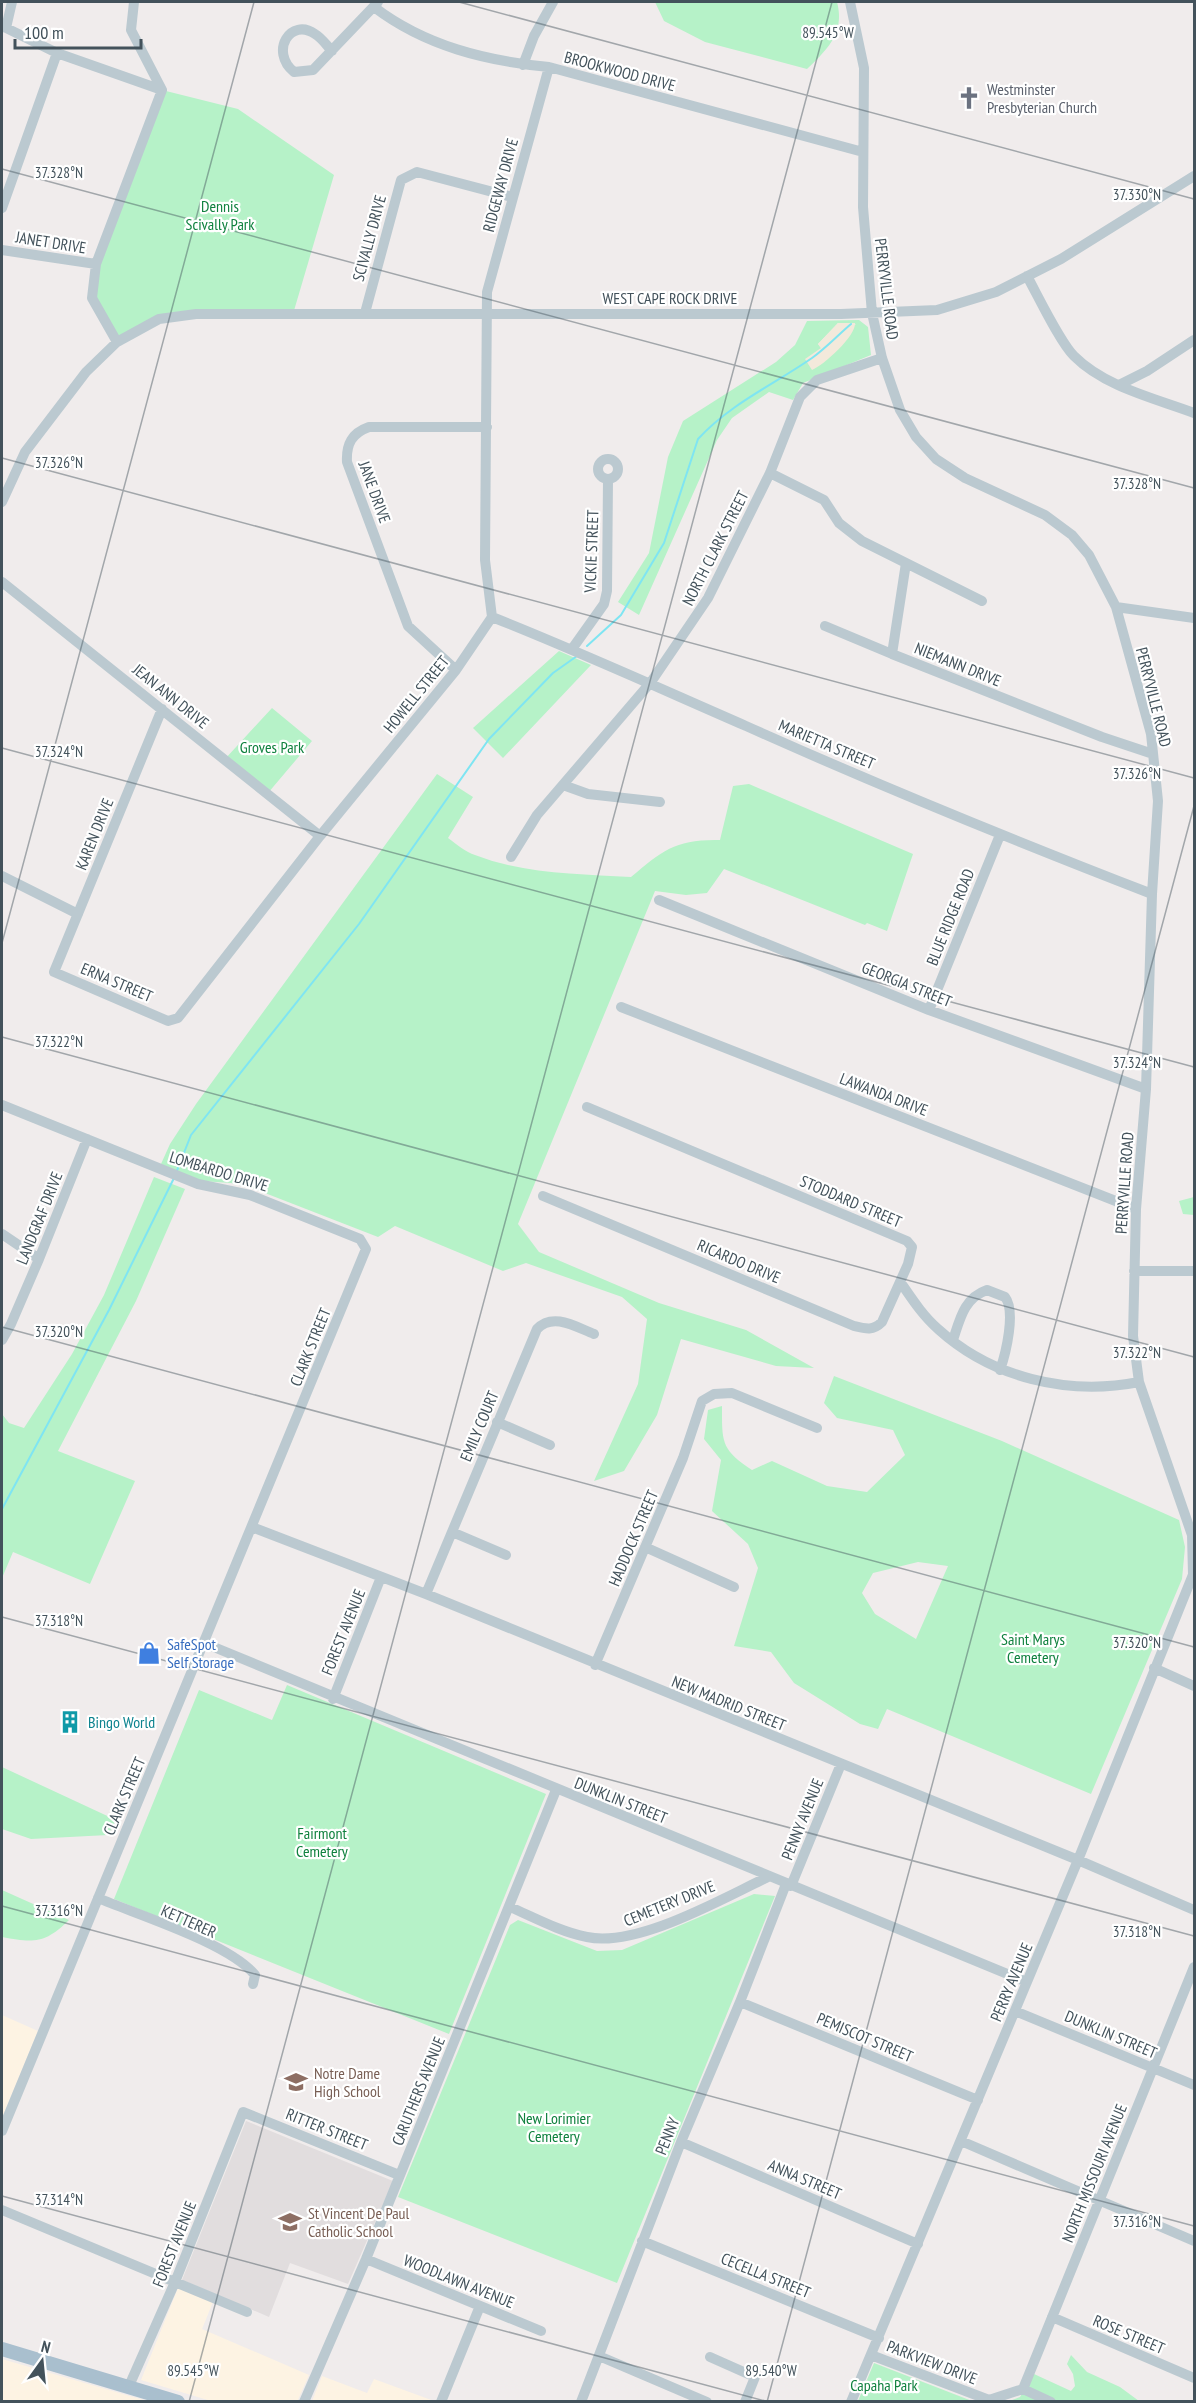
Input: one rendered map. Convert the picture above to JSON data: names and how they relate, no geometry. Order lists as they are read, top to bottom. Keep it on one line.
{"streets":{"street":["BROOKWOOD DRIVE","RIDGEWAY DRIVE","SCIVALLY DRIVE","JANET DRIVE","PERRYVILLE ROAD","WEST CAPE ROCK DRIVE","JANE DRIVE","NORTH CLARK STREET","VICKIE STREET","NIEMANN DRIVE","HOWELL STREET","JEAN ANN DRIVE","MARIETTA STREET","KAREN DRIVE","BLUE RIDGE ROAD","ERNA STREET","GEORGIA STREET","LAWANDA DRIVE","LOMBARDO DRIVE","STODDARD STREET","LANDGRAF DRIVE","RICARDO DRIVE","CLARK STREET","EMILY COURT","HADDOCK STREET","FOREST AVENUE","NEW MADRID STREET","DUNKLIN STREET","PENNY AVENUE","CEMETERY DRIVE","KETTERER","PERRY AVENUE","PEMISCOT STREET","CARUTHERS AVENUE","RITTER STREET","PENNY","NORTH MISSOURI AVENUE","ANNA STREET","CECELLA STREET","WOODLAWN AVENUE","ROSE STREET","PARKVIEW DRIVE"]},"crossings":[["BROOKWOOD DRIVE","RIDGEWAY DRIVE"],["BROOKWOOD DRIVE","PERRYVILLE ROAD"],["RIDGEWAY DRIVE","SCIVALLY DRIVE"],["RIDGEWAY DRIVE","WEST CAPE ROCK DRIVE"],["SCIVALLY DRIVE","WEST CAPE ROCK DRIVE"],["PERRYVILLE ROAD","WEST CAPE ROCK DRIVE"],["PERRYVILLE ROAD","NORTH CLARK STREET"],["PERRYVILLE ROAD","NIEMANN DRIVE"],["PERRYVILLE ROAD","MARIETTA STREET"],["PERRYVILLE ROAD","GEORGIA STREET"],["PERRYVILLE ROAD","LAWANDA DRIVE"],["PERRYVILLE ROAD","PERRY AVENUE"],["JANE DRIVE","HOWELL STREET"],["NORTH CLARK STREET","MARIETTA STREET"],["VICKIE STREET","MARIETTA STREET"],["HOWELL STREET","JEAN ANN DRIVE"],["HOWELL STREET","MARIETTA STREET"],["HOWELL STREET","ERNA STREET"],["JEAN ANN DRIVE","KAREN DRIVE"],["MARIETTA STREET","BLUE RIDGE ROAD"],["KAREN DRIVE","ERNA STREET"],["BLUE RIDGE ROAD","GEORGIA STREET"],["LOMBARDO DRIVE","LANDGRAF DRIVE"],["LOMBARDO DRIVE","CLARK STREET"],["STODDARD STREET","RICARDO DRIVE"],["CLARK STREET","NEW MADRID STREET"],["CLARK STREET","DUNKLIN STREET"],["CLARK STREET","KETTERER"],["EMILY COURT","NEW MADRID STREET"],["HADDOCK STREET","NEW MADRID STREET"],["FOREST AVENUE","NEW MADRID STREET"],["FOREST AVENUE","DUNKLIN STREET"],["FOREST AVENUE","RITTER STREET"],["NEW MADRID STREET","PENNY AVENUE"],["NEW MADRID STREET","PERRY AVENUE"],["DUNKLIN STREET","PENNY AVENUE"],["DUNKLIN STREET","CEMETERY DRIVE"],["DUNKLIN STREET","PERRY AVENUE"],["DUNKLIN STREET","CARUTHERS AVENUE"],["DUNKLIN STREET","PENNY"],["DUNKLIN STREET","NORTH MISSOURI AVENUE"],["PENNY AVENUE","PENNY"],["CEMETERY DRIVE","CARUTHERS AVENUE"],["PERRY AVENUE","PEMISCOT STREET"],["PERRY AVENUE","ANNA STREET"],["PERRY AVENUE","CECELLA STREET"],["PERRY AVENUE","PARKVIEW DRIVE"],["PEMISCOT STREET","PENNY"],["CARUTHERS AVENUE","RITTER STREET"],["CARUTHERS AVENUE","WOODLAWN AVENUE"],["PENNY","ANNA STREET"],["PENNY","CECELLA STREET"],["NORTH MISSOURI AVENUE","ROSE STREET"],["NORTH MISSOURI AVENUE","PARKVIEW DRIVE"]],"parks":["Dennis Scivally Park","Groves Park","Saint Marys Cemetery","Fairmont Cemetery","New Lorimier Cemetery","Capaha Park"],"places":{"church":["Westminster Presbyterian Church"],"shop":["SafeSpot Self Storage"],"building":["Bingo World"],"school or university":["Notre Dame High School","St Vincent De Paul Catholic School"]},"scale_bar":"100 m","north":"top","coordinates":["89.545°W","37.328°N","37.330°N","37.326°N","37.324°N","37.322°N","37.320°N","37.318°N","37.316°N","37.314°N","89.540°W"]}
